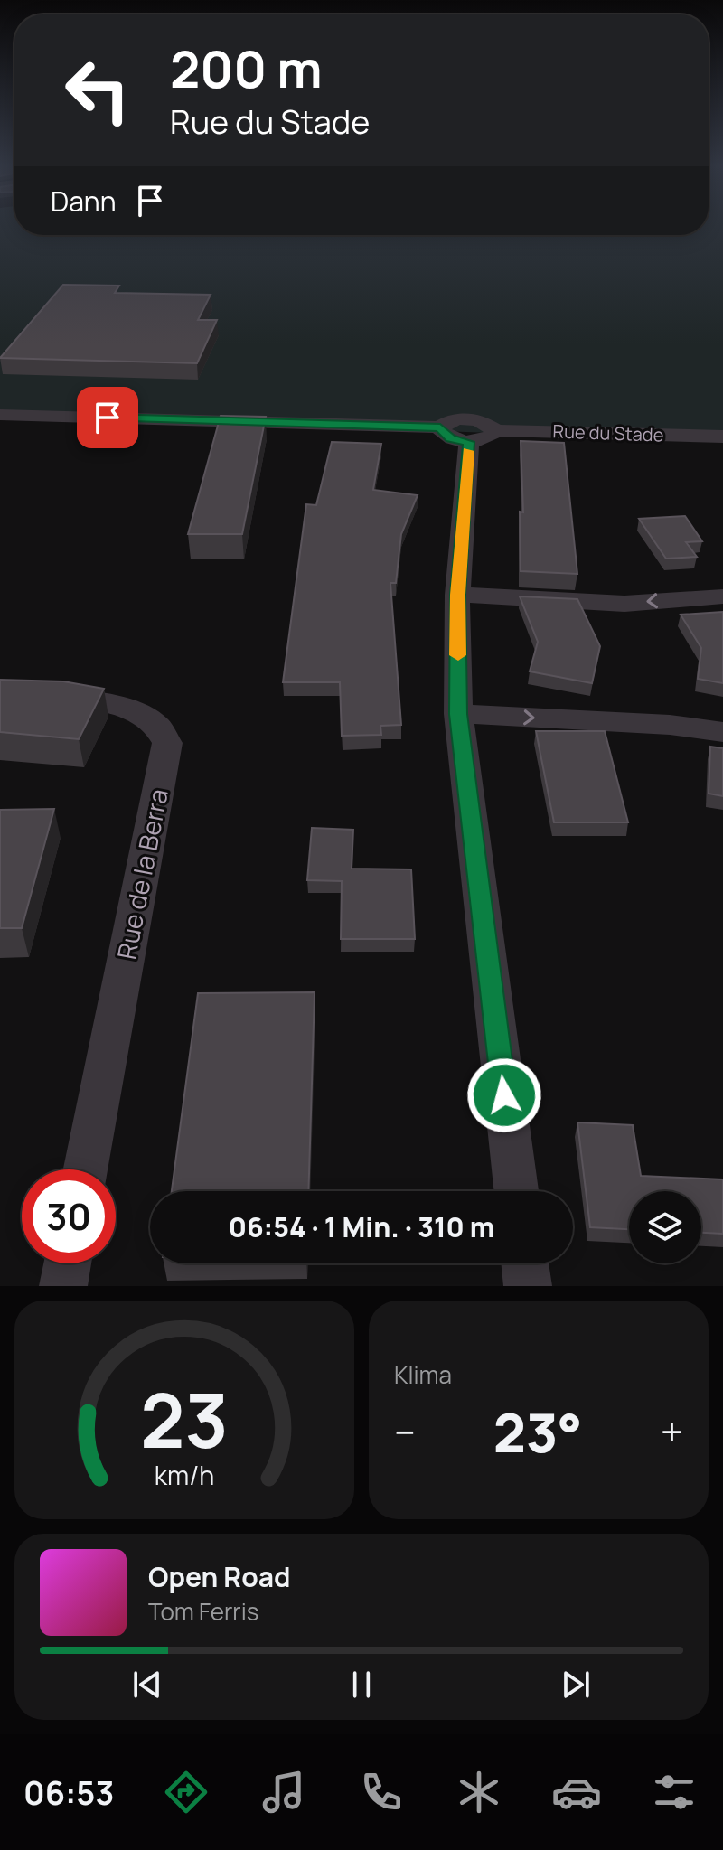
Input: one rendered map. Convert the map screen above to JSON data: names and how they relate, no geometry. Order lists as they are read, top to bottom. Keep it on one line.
{"streets":{"street":["Rue du Stade","Rue de la Berra"]},"page":{"turn":["200 m","Rue du Stade"],"then":"Dann","limit":"30","trip":"06:54 · 1 Min. · 310 m","tile":"Klima","heat":["−","23°","+"],"song":["Open Road","Tom Ferris"],"tabs":"06:53","gauge":["23","km/h"]}}
